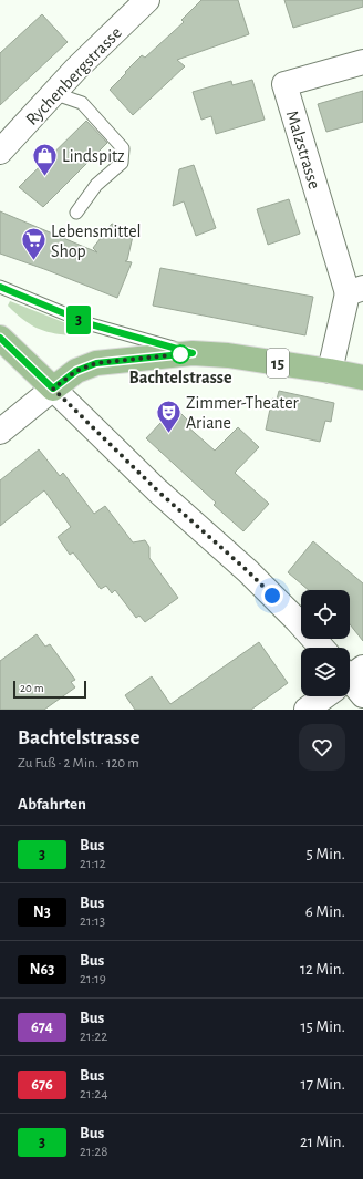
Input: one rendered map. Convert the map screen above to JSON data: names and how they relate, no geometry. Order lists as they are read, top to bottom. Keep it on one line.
{"streets":{"main road":["15"],"street":["Rychenbergstrasse","Malzstrasse"]},"places":{"shop":["Lindspitz"],"supermarket":["Lebensmittel Shop"],"other":["Bachtelstrasse"],"theatre":["Zimmer-Theater Ariane"]},"lines":["bus line 3"],"scale_bar":"20 m","page":{"on_map":"3","scale":"20 m","heading":[["Bachtelstrasse","Zu Fuß · 2 Min. · 120 m"],"Abfahrten"],"list":[{"mark":"3","name":"Bus","note":"21:12","value":"5 Min."},{"mark":"N3","name":"Bus","note":"21:13","value":"6 Min."},{"mark":"N63","name":"Bus","note":"21:19","value":"12 Min."},{"mark":"674","name":"Bus","note":"21:22","value":"15 Min."},{"mark":"676","name":"Bus","note":"21:24","value":"17 Min."},{"mark":"3","name":"Bus","note":"21:28","value":"21 Min."}]}}
